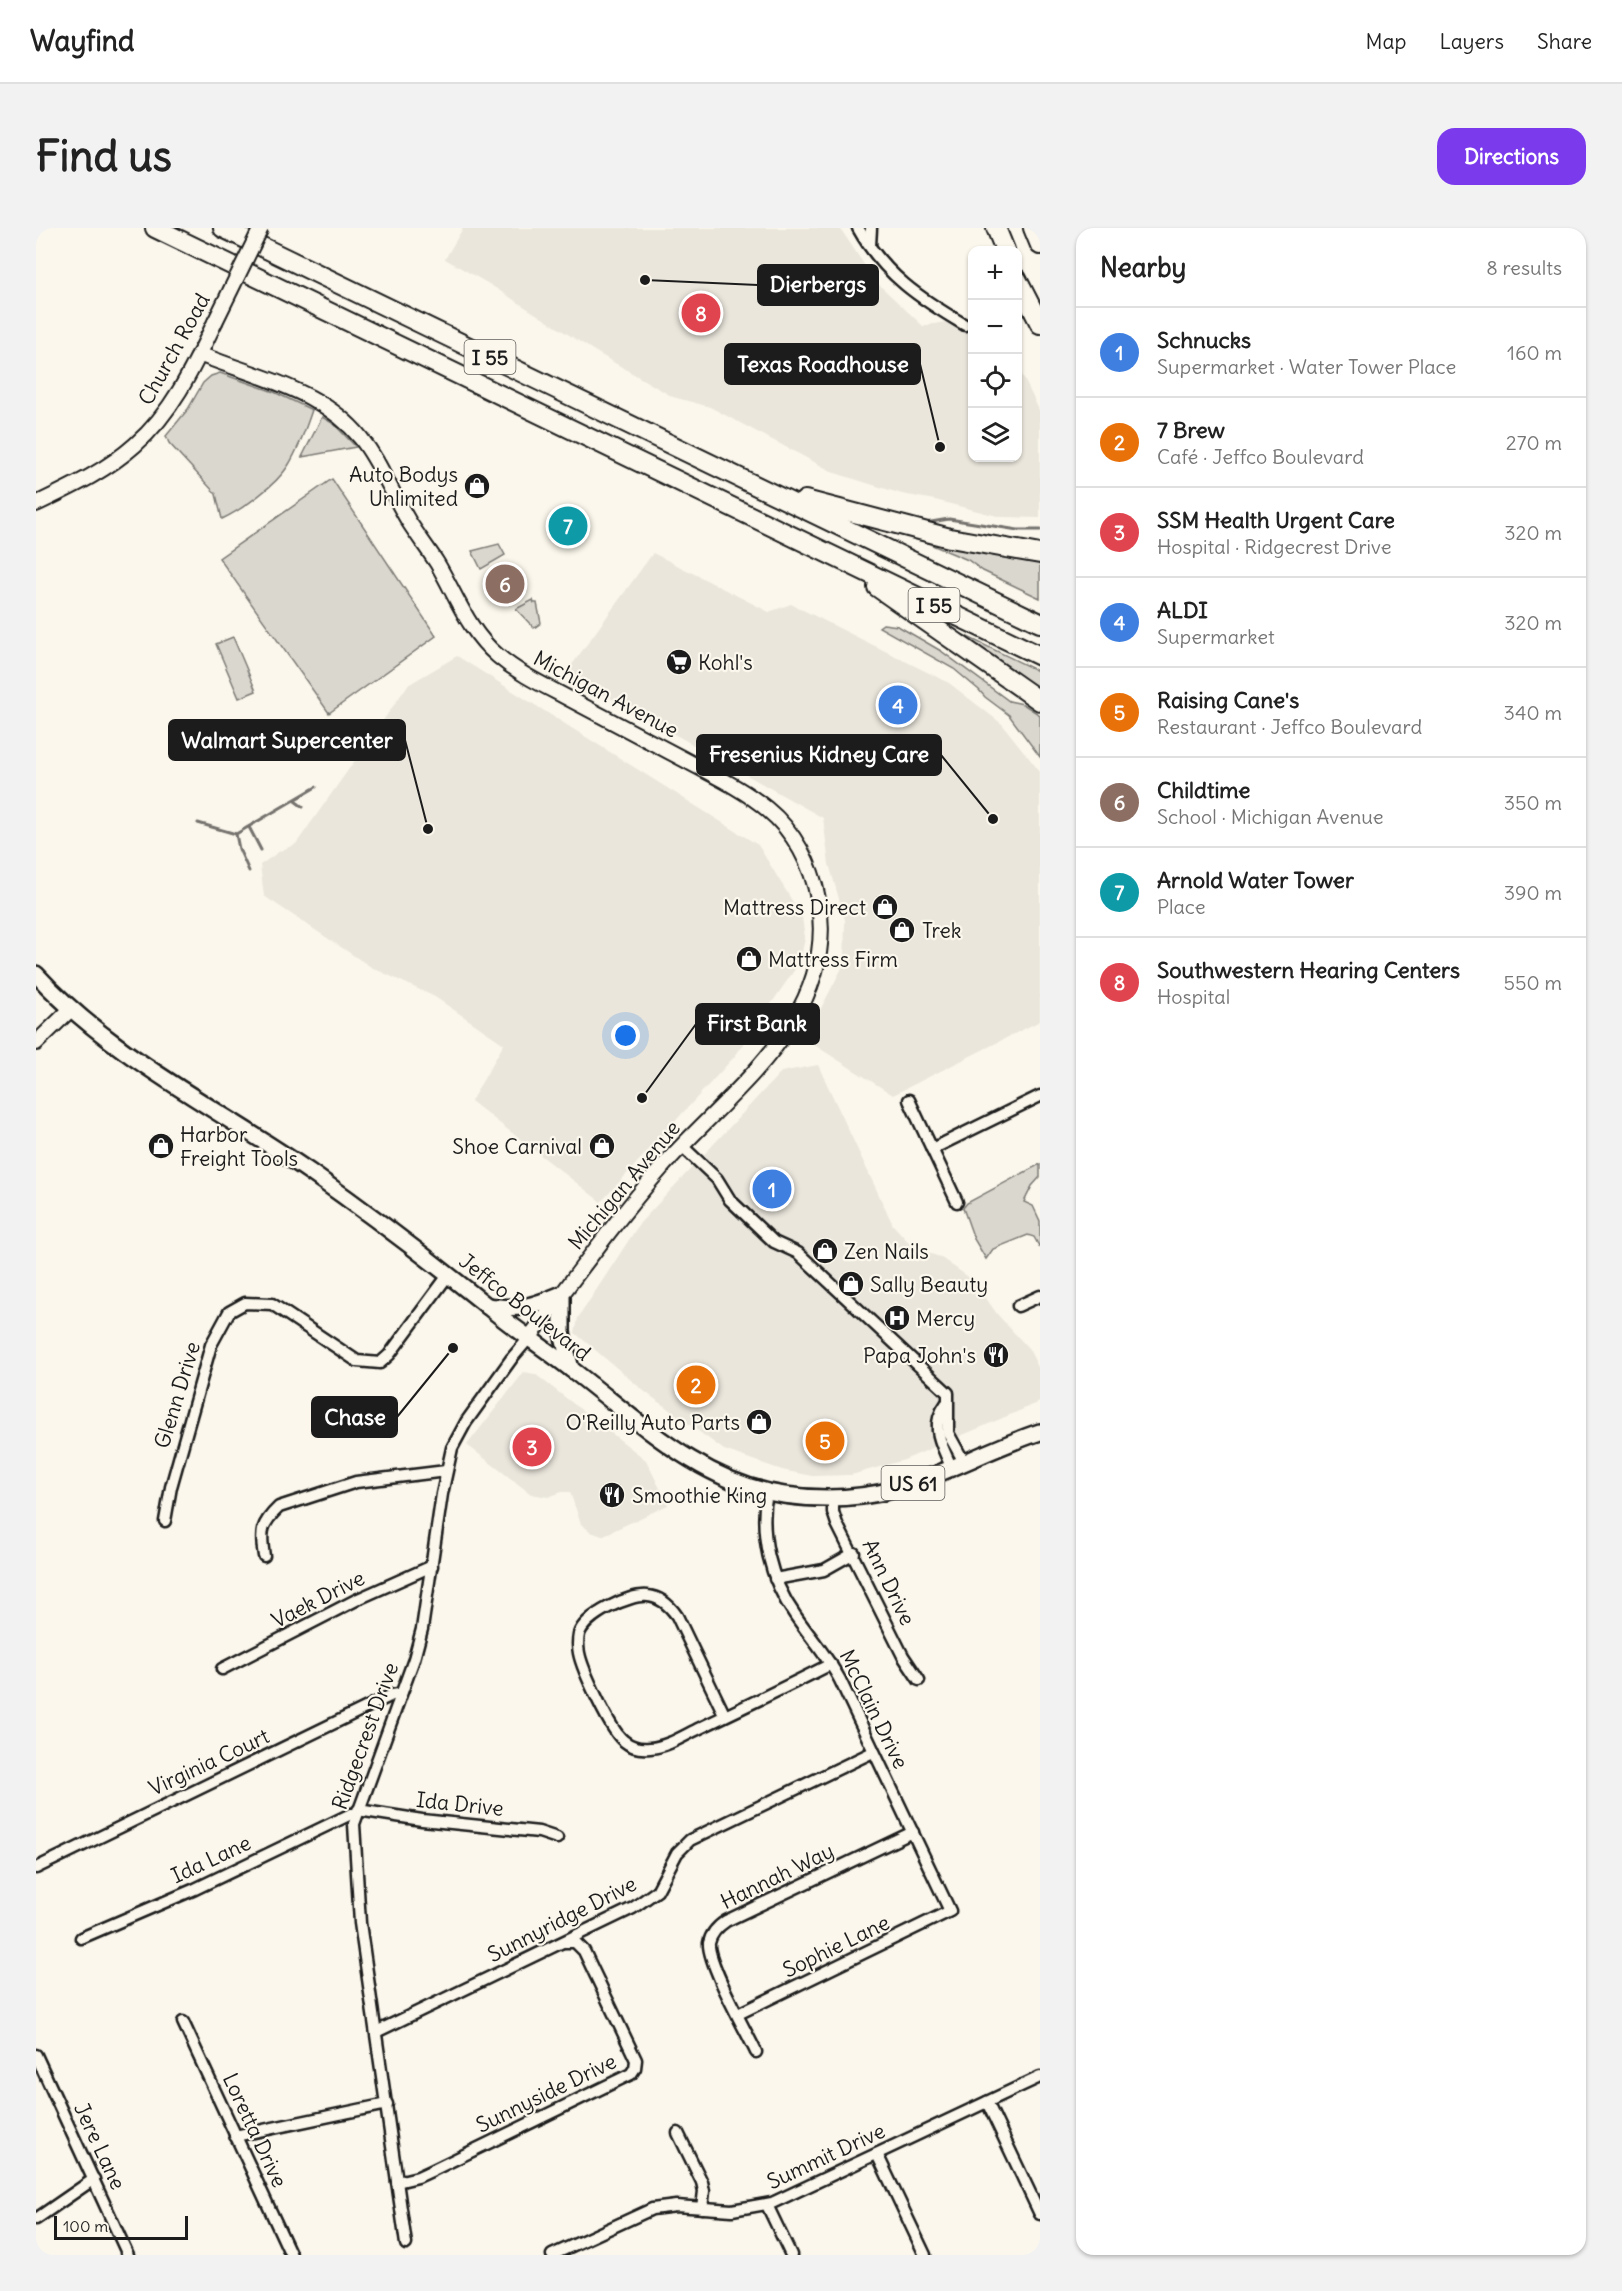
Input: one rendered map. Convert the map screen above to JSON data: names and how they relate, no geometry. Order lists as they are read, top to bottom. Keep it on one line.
{"streets":{"highway":["I 55"],"main road":["Jeffco Boulevard","US 61"],"street":["Church Road","Michigan Avenue","Glenn Drive","Ann Drive","Vaek Drive","McClain Drive","Ridgecrest Drive","Virginia Court","Ida Drive","Ida Lane","Hannah Way","Sunnyridge Drive","Sophie Lane","Sunnyside Drive","Loretta Drive","Jere Lane","Summit Drive"]},"crossings":[["Church Road","Michigan Avenue"],["Michigan Avenue","Jeffco Boulevard"],["Michigan Avenue","Ridgecrest Drive"],["Jeffco Boulevard","Glenn Drive"],["Jeffco Boulevard","Ann Drive"],["Jeffco Boulevard","McClain Drive"],["Jeffco Boulevard","Ridgecrest Drive"],["Vaek Drive","Ridgecrest Drive"],["McClain Drive","Hannah Way"],["McClain Drive","Sunnyridge Drive"],["McClain Drive","Sophie Lane"],["Ridgecrest Drive","Virginia Court"],["Ridgecrest Drive","Ida Drive"],["Ridgecrest Drive","Ida Lane"],["Ridgecrest Drive","Sunnyridge Drive"],["Ridgecrest Drive","Sunnyside Drive"],["Ida Drive","Ida Lane"],["Hannah Way","Sophie Lane"],["Sunnyridge Drive","Sunnyside Drive"]],"places":{"other":["Dierbergs","Texas Roadhouse","Fresenius Kidney Care","Walmart Supercenter","First Bank","Chase"],"shop":["Auto Bodys Unlimited","Mattress Direct","Trek","Mattress Firm","Harbor Freight Tools","Shoe Carnival","Zen Nails","Sally Beauty","O'Reilly Auto Parts"],"supermarket":["Kohl's"],"hospital":["Mercy"],"restaurant":["Papa John's","Smoothie King"]},"scale_bar":"100 m","page":{"header":"Wayfind","nav":["Map","Layers","Share"],"buttons":"Directions","title":"Find us","heading":["Nearby","8 results"],"map_buttons":["+","−"],"pins":["8","7","6","4","1","2","5","3"],"list":[{"mark":"1","name":"Schnucks","note":"Supermarket · Water Tower Place","value":"160 m"},{"mark":"2","name":"7 Brew","note":"Café · Jeffco Boulevard","value":"270 m"},{"mark":"3","name":"SSM Health Urgent Care","note":"Hospital · Ridgecrest Drive","value":"320 m"},{"mark":"4","name":"ALDI","note":"Supermarket","value":"320 m"},{"mark":"5","name":"Raising Cane's","note":"Restaurant · Jeffco Boulevard","value":"340 m"},{"mark":"6","name":"Childtime","note":"School · Michigan Avenue","value":"350 m"},{"mark":"7","name":"Arnold Water Tower","note":"Place","value":"390 m"},{"mark":"8","name":"Southwestern Hearing Centers","note":"Hospital","value":"550 m"}],"scale":"100 m"}}
